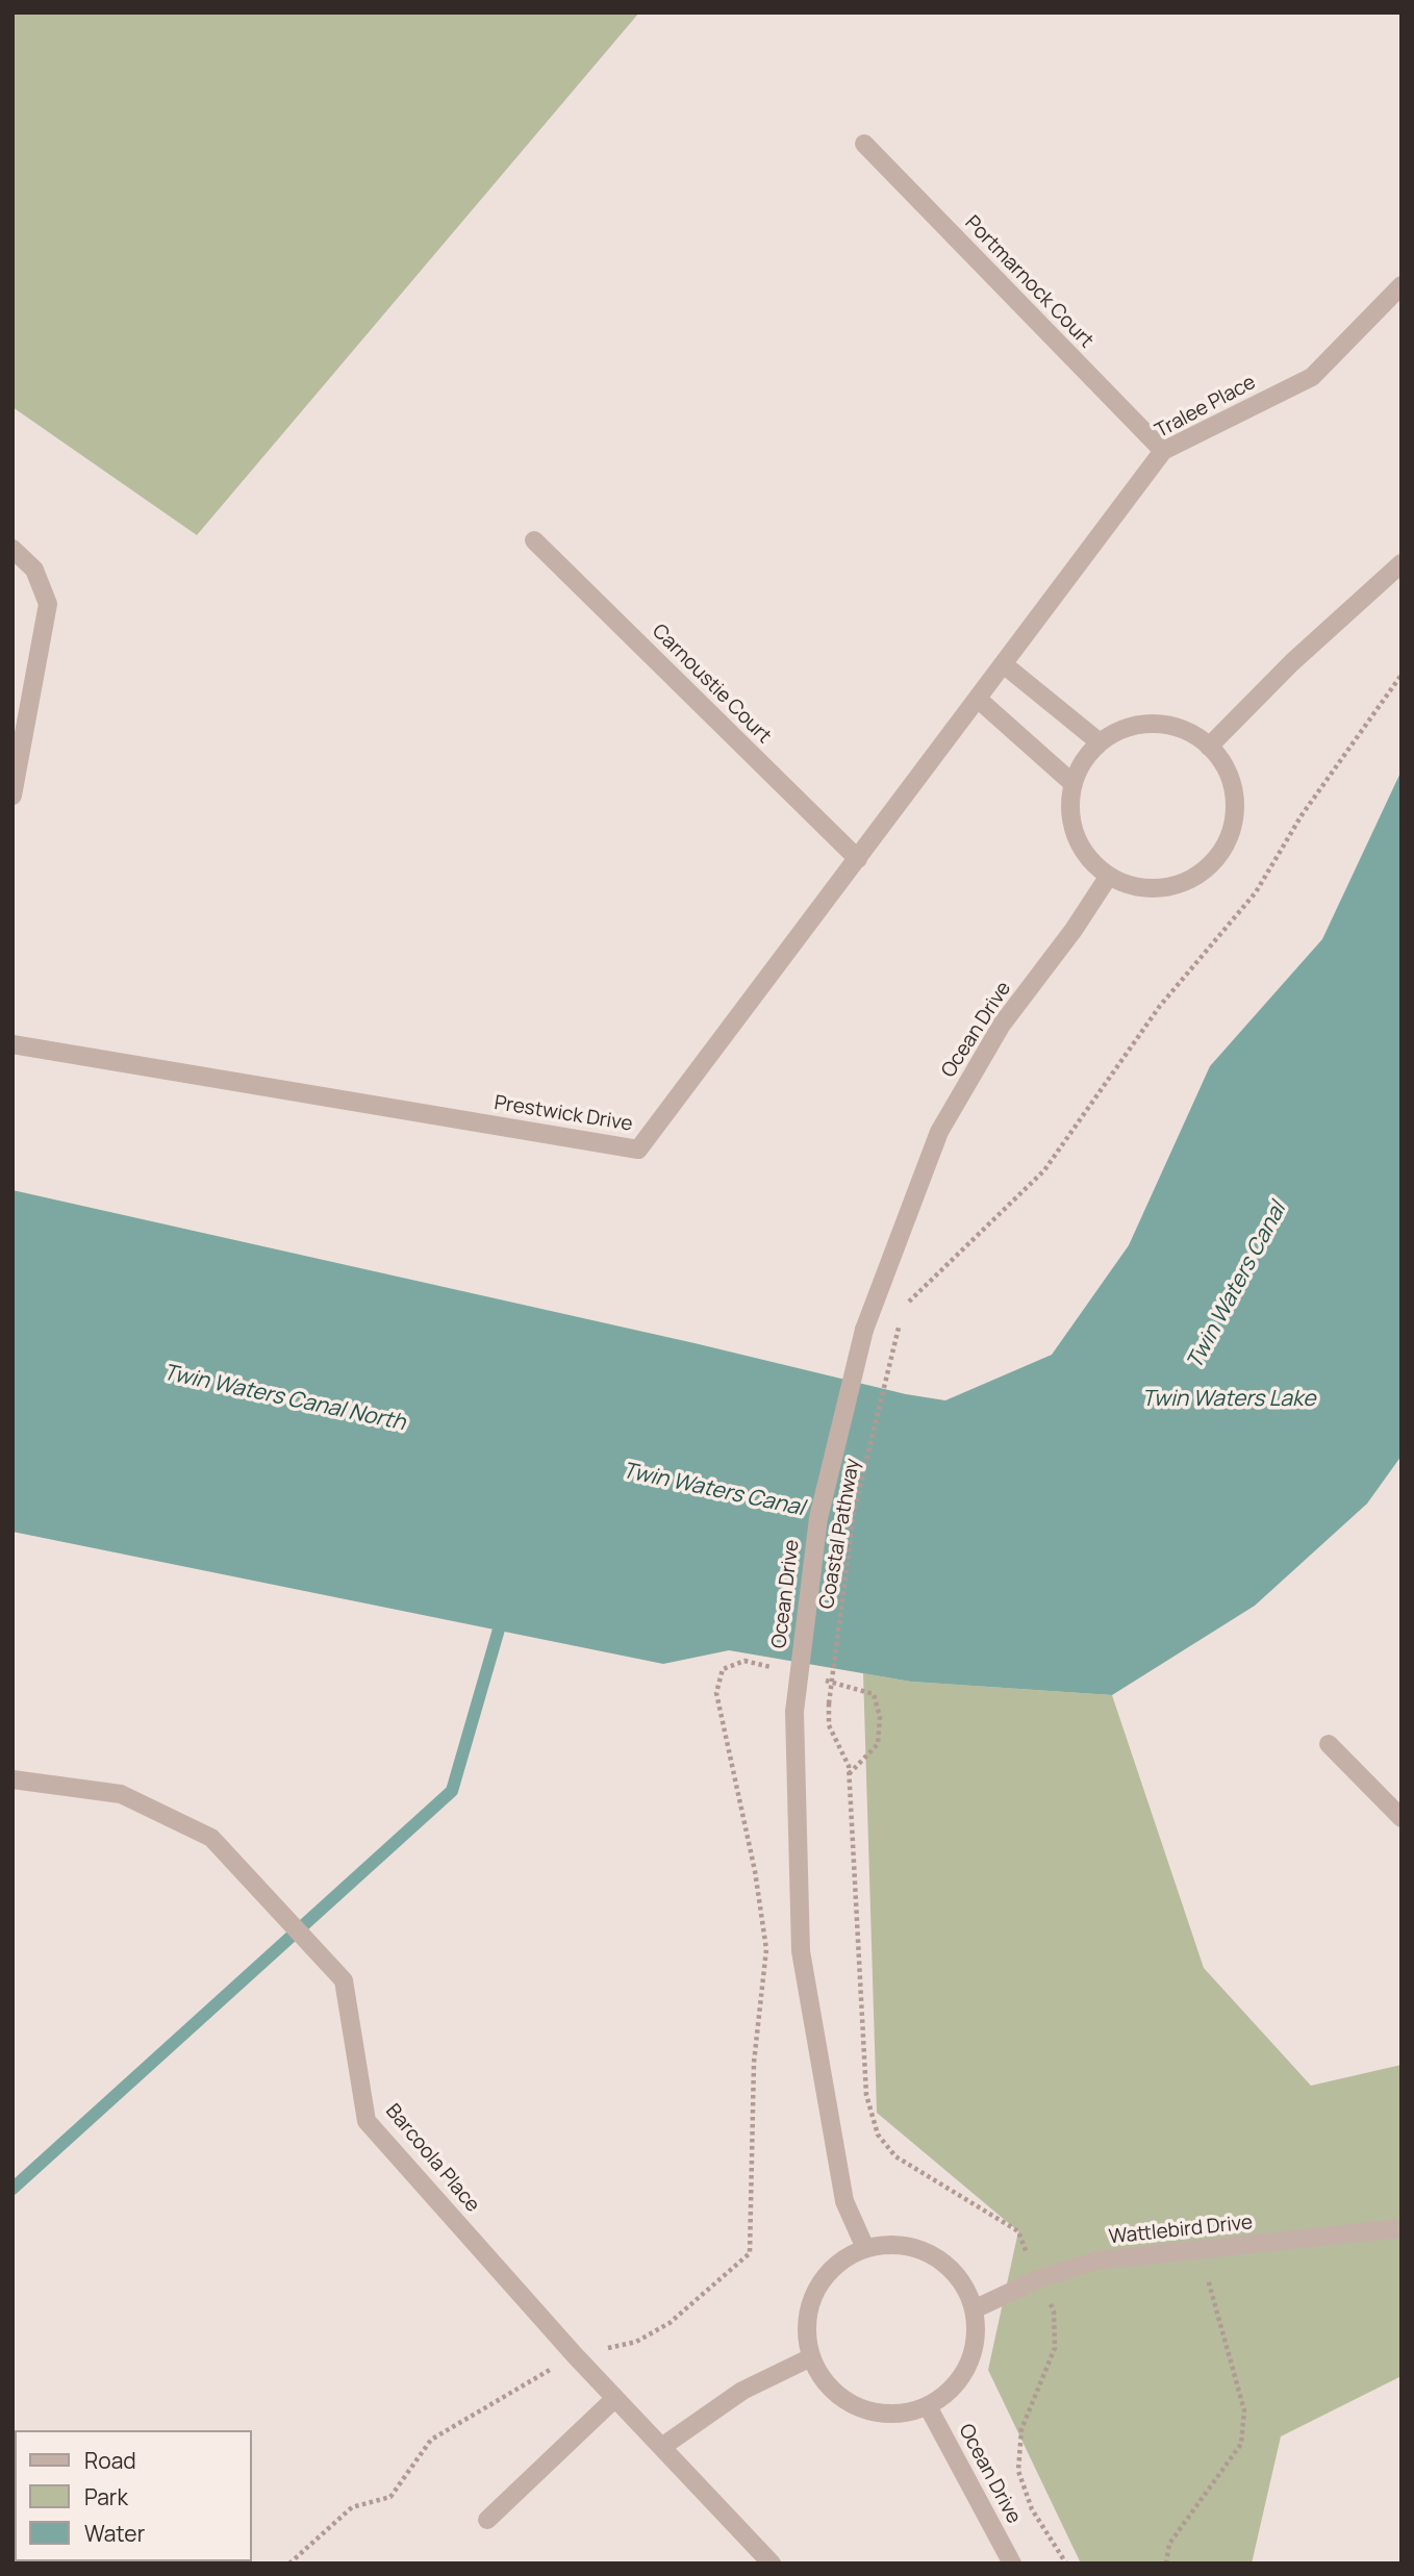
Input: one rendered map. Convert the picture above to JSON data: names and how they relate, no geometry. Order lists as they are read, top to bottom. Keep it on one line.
{"streets":{"street":["Portmarnock Court","Tralee Place","Carnoustie Court","Ocean Drive","Prestwick Drive","Barcoola Place","Wattlebird Drive"],"path":["Coastal Pathway"]},"crossings":[["Portmarnock Court","Tralee Place"],["Tralee Place","Prestwick Drive"],["Carnoustie Court","Prestwick Drive"],["Ocean Drive","Wattlebird Drive"],["Coastal Pathway","Wattlebird Drive"]],"water":["Twin Waters Canal","Twin Waters Canal North","Twin Waters Lake"],"legend":["Road","Park","Water"]}
